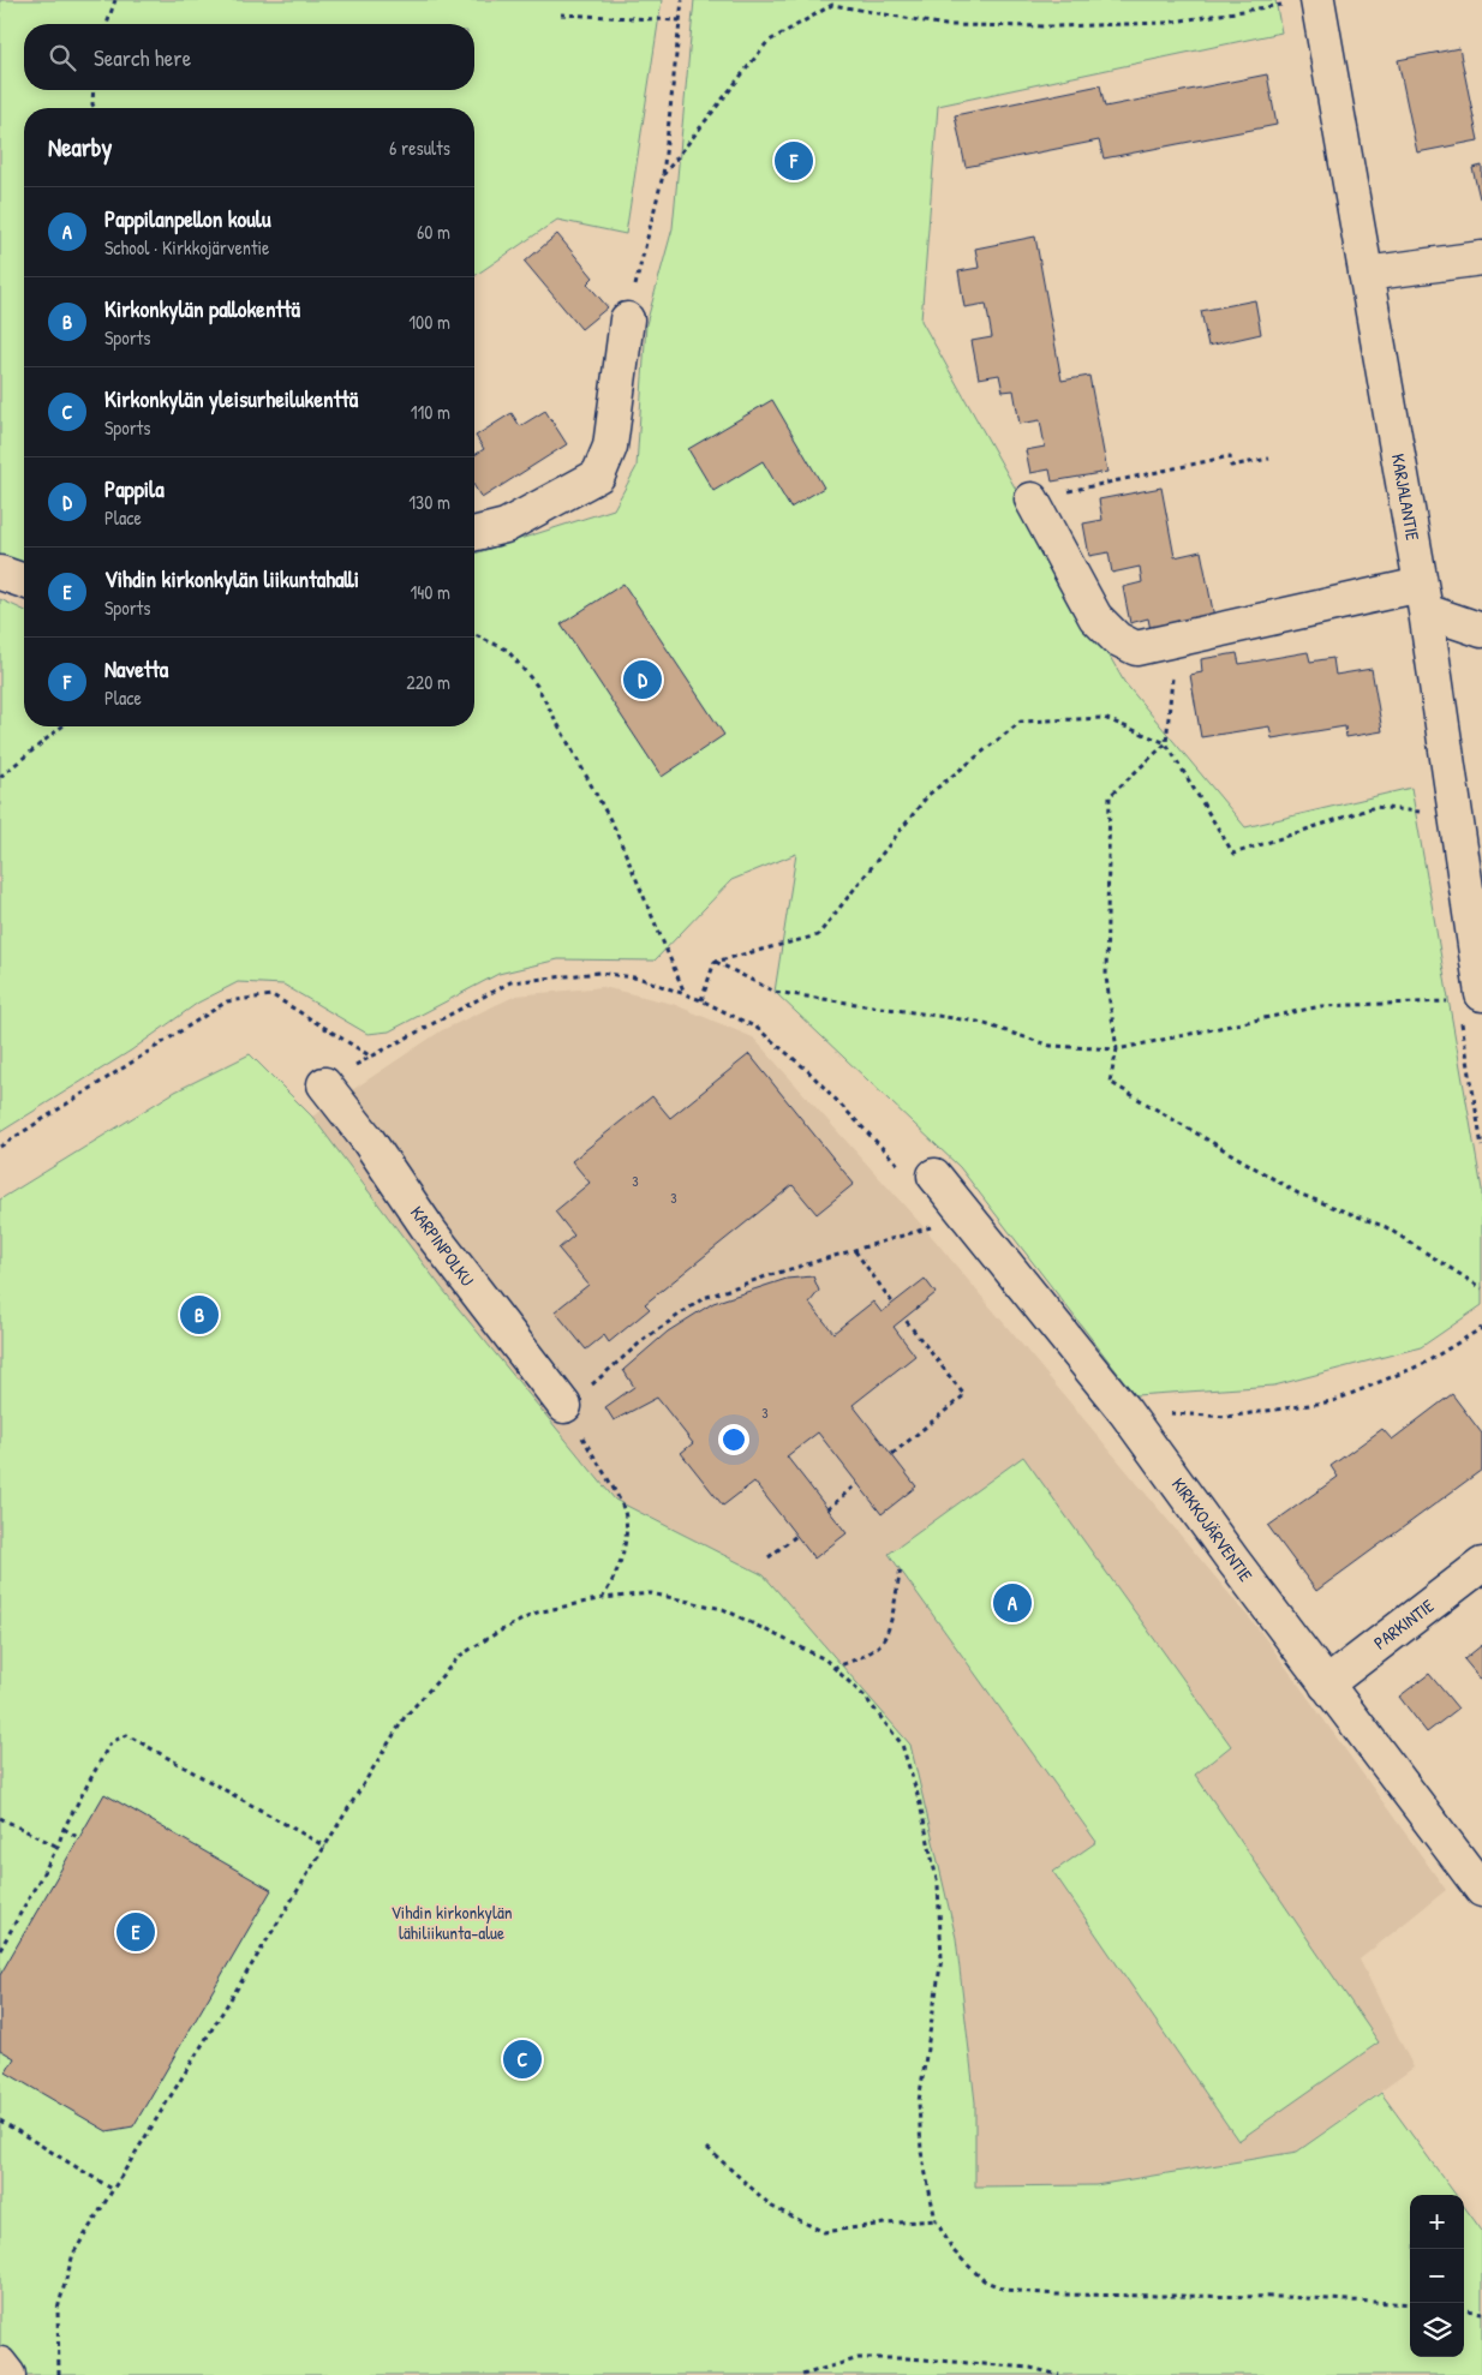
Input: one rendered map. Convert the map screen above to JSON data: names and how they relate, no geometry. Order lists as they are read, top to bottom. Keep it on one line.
{"streets":{"street":["KARJALANTIE","KARPINPOLKU","KIRKKOJÄRVENTIE","PARKINTIE"]},"crossings":[["KIRKKOJÄRVENTIE","PARKINTIE"]],"parks":["Vihdin kirkonkylän lähiliikunta-alue"],"house_numbers":["3","3","3"],"page":{"search":"Search here","heading":["Nearby","6 results"],"pins":["F","D","B","A","E","C"],"list":[{"mark":"A","name":"Pappilanpellon koulu","note":"School · Kirkkojärventie","value":"60 m"},{"mark":"B","name":"Kirkonkylän pallokenttä","note":"Sports","value":"100 m"},{"mark":"C","name":"Kirkonkylän yleisurheilukenttä","note":"Sports","value":"110 m"},{"mark":"D","name":"Pappila","note":"Place","value":"130 m"},{"mark":"E","name":"Vihdin kirkonkylän liikuntahalli","note":"Sports","value":"140 m"},{"mark":"F","name":"Navetta","note":"Place","value":"220 m"}],"map_buttons":["+","−"]}}
